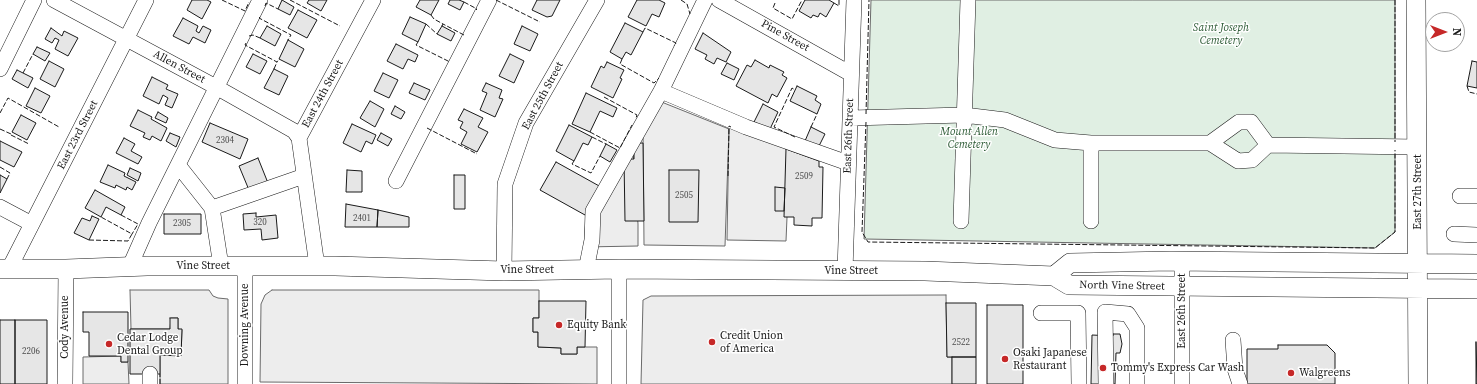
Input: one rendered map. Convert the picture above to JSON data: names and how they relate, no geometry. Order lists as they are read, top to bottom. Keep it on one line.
{"streets":{"main road":["East 27th Street","Vine Street","North Vine Street"],"street":["Pine Street","Allen Street","East 24th Street","East 25th Street","East 23rd Street","East 26th Street","Downing Avenue","Cody Avenue"]},"crossings":[["Pine Street","East 26th Street"],["Allen Street","East 24th Street"],["Allen Street","East 23rd Street"],["East 24th Street","Vine Street"],["East 25th Street","Vine Street"],["East 23rd Street","Vine Street"],["East 26th Street","Vine Street"],["East 26th Street","North Vine Street"],["East 27th Street","North Vine Street"],["Vine Street","North Vine Street"],["Vine Street","Downing Avenue"],["Vine Street","Cody Avenue"]],"parks":["Saint Joseph Cemetery","Mount Allen Cemetery"],"places":["Equity Bank","Credit Union of America","Cedar Lodge Dental Group","Osaki Japanese Restaurant","Tommy's Express Car Wash","Walgreens"],"house_numbers":["2304","2509","2505","2401","320","2305","2522","2206"],"north":"right"}
